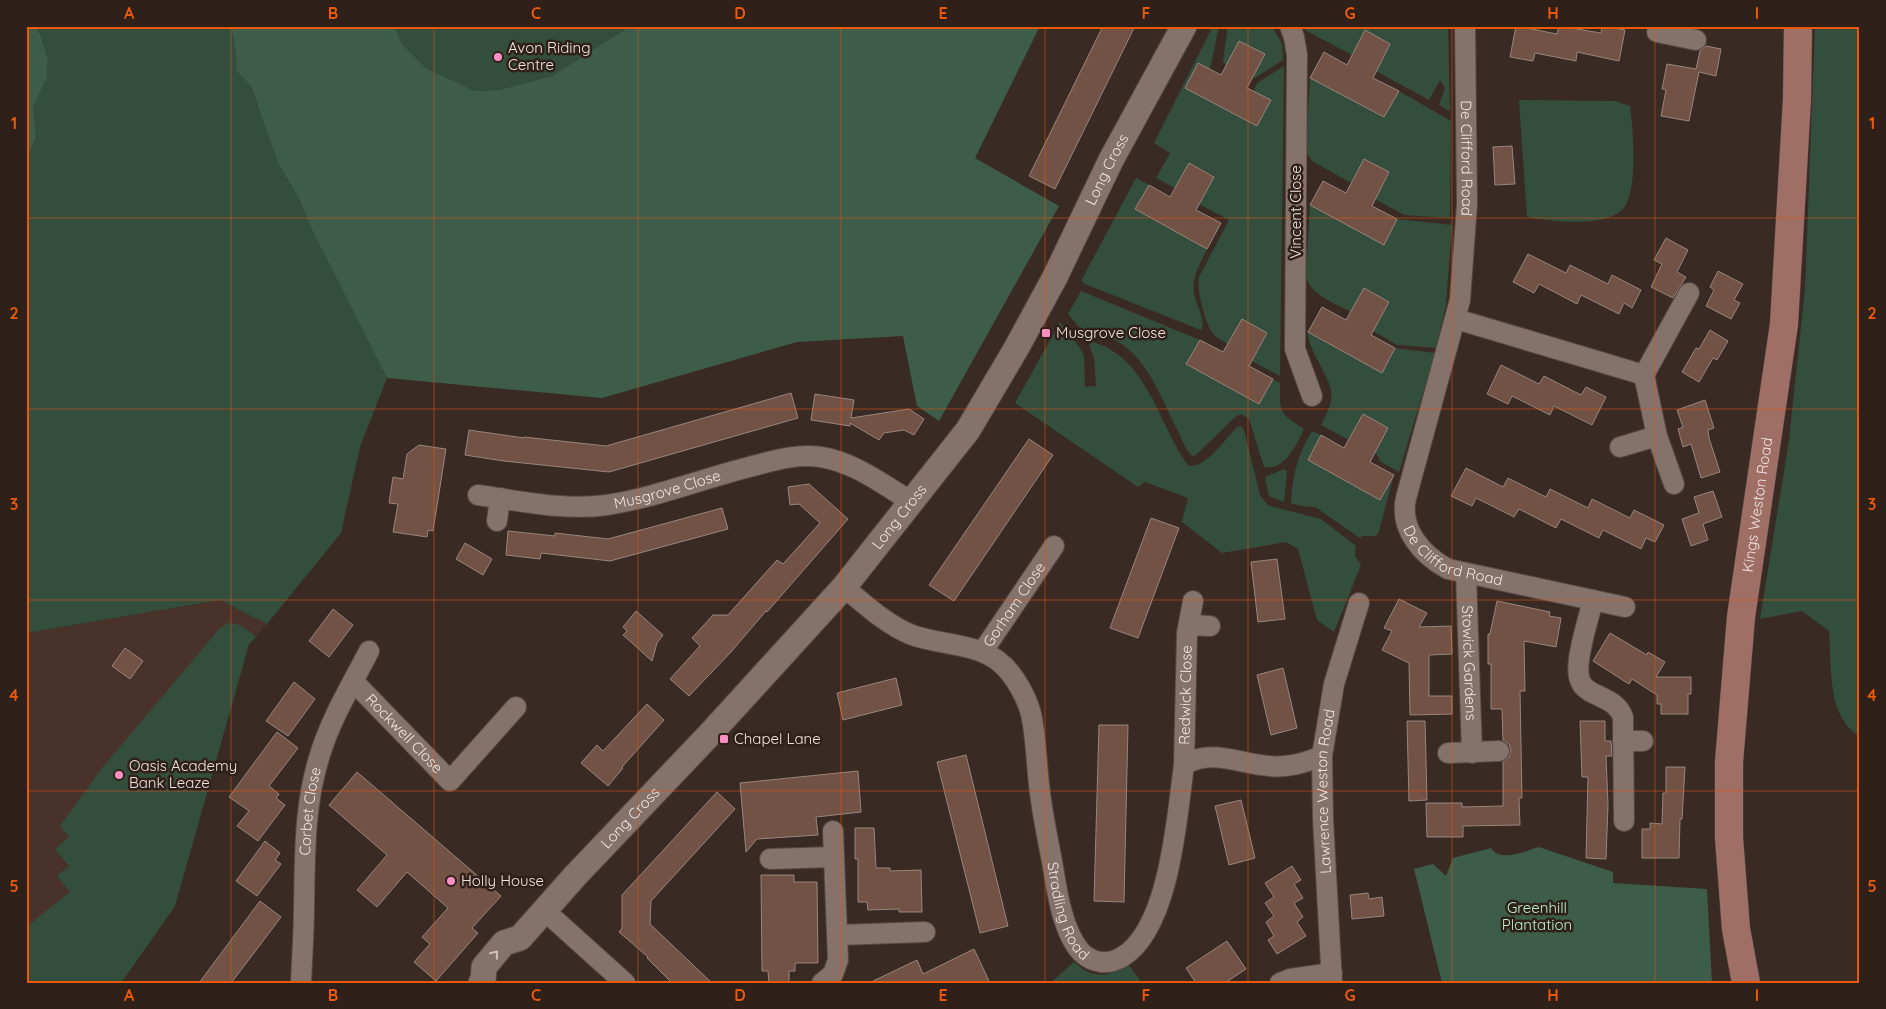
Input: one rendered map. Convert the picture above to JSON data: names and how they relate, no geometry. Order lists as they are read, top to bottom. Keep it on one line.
{"streets":{"main road":["Kings Weston Road"],"street":["De Clifford Road","Long Cross","Vincent Close","Musgrove Close","Gorham Close","Stowick Gardens","Redwick Close","Rockwell Close","Lawrence Weston Road","Corbet Close","Stradling Road"]},"crossings":[["De Clifford Road","Stowick Gardens"],["Long Cross","Musgrove Close"],["Long Cross","Stradling Road"],["Gorham Close","Stradling Road"],["Redwick Close","Stradling Road"],["Rockwell Close","Corbet Close"]],"parks":["Greenhill Plantation"],"places":{"other":["Avon Riding Centre","Oasis Academy Bank Leaze","Holly House"],"transit":["Musgrove Close","Chapel Lane"]},"grid":{"columns":["A","B","C","D","E","F","G","H","I"],"rows":["1","2","3","4","5"]}}
